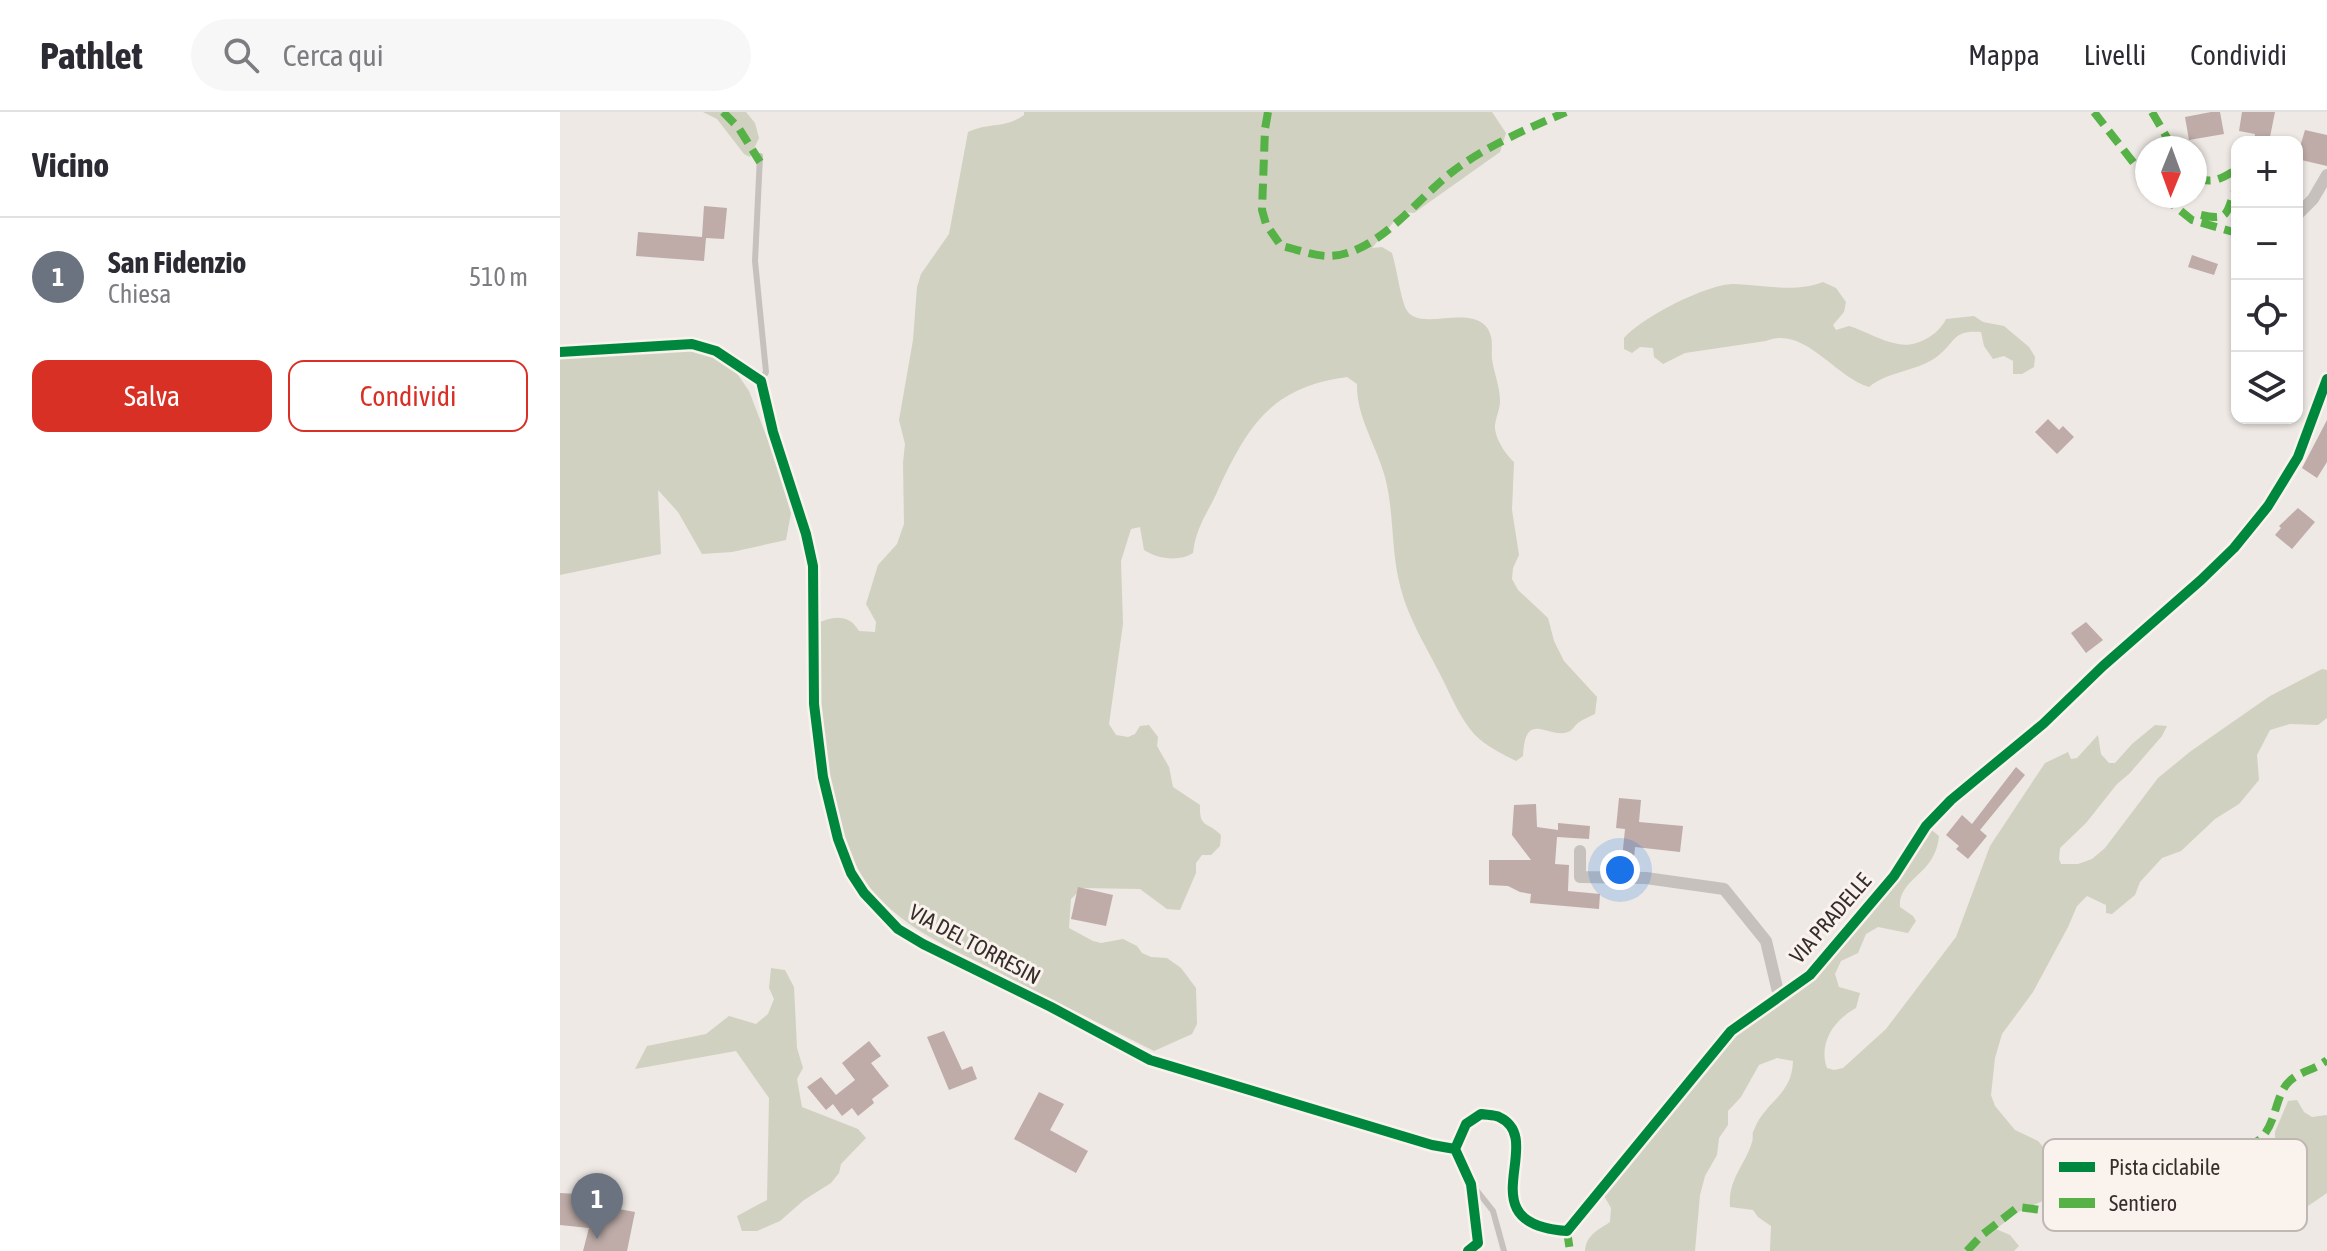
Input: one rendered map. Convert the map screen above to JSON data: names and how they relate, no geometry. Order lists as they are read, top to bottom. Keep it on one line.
{"streets":{"street":["VIA PRADELLE","VIA DEL TORRESIN"]},"crossings":[["VIA PRADELLE","VIA DEL TORRESIN"]],"legend":["Pista ciclabile","Sentiero"],"north":"bottom","page":{"header":"Pathlet","search":"Cerca qui","nav":["Mappa","Livelli","Condividi"],"heading":"Vicino","map_buttons":["+","−"],"list":[{"mark":"1","name":"San Fidenzio","note":"Chiesa","value":"510 m"}],"buttons":["Salva","Condividi"],"pins":"1"}}
